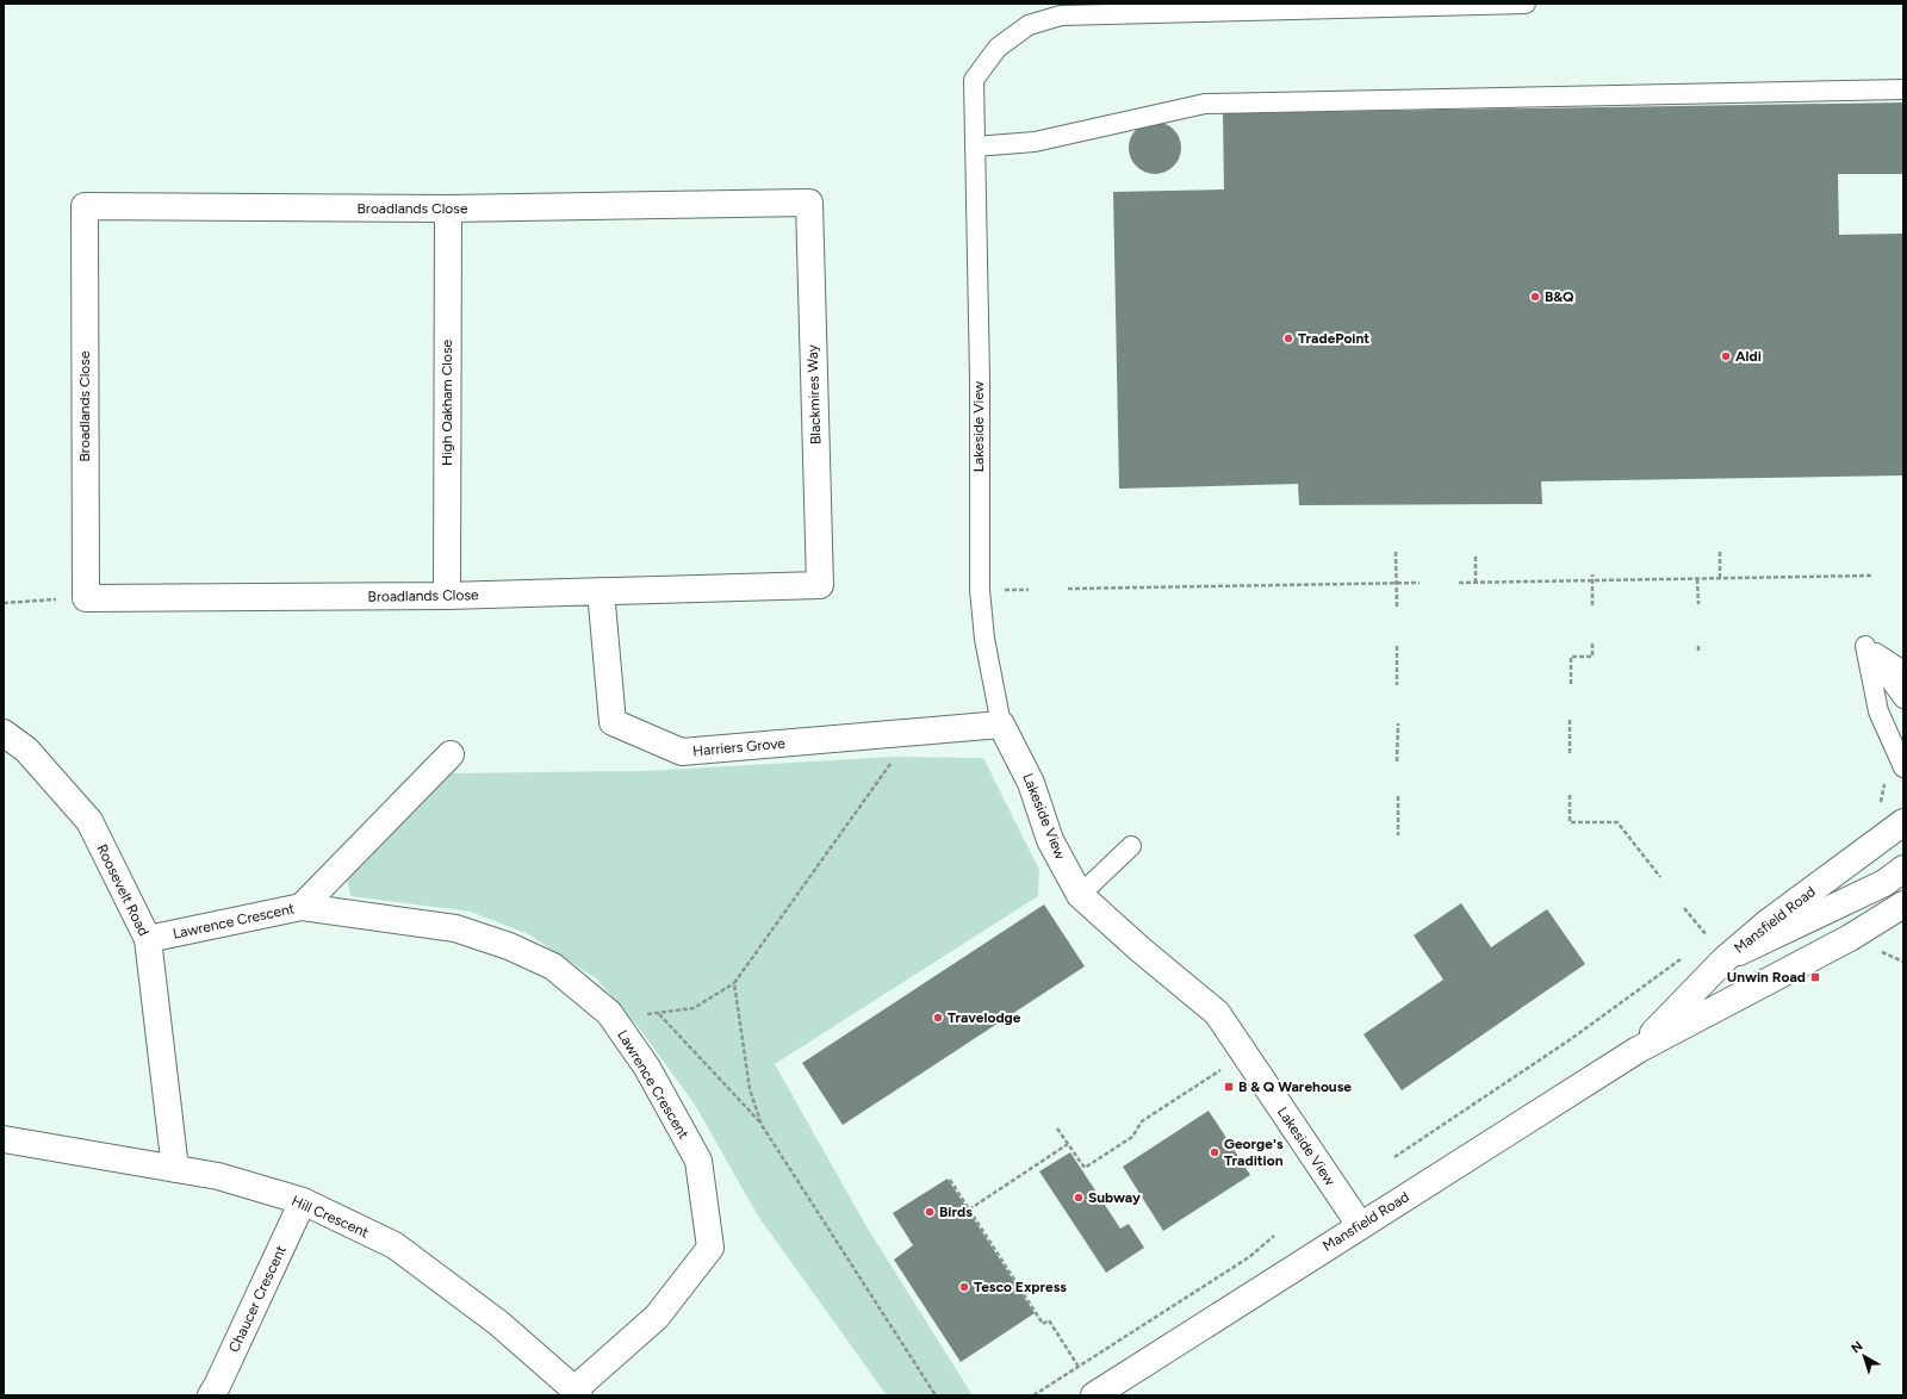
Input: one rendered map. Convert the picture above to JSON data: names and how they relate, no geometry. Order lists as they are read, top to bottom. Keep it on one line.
{"streets":{"street":["Broadlands Close","Blackmires Way","High Oakham Close","Lakeside View","Harriers Grove","Roosevelt Road","Mansfield Road","Lawrence Crescent","Hill Crescent","Chaucer Crescent"]},"crossings":[["Broadlands Close","Blackmires Way"],["Broadlands Close","High Oakham Close"],["Broadlands Close","Harriers Grove"],["Lakeside View","Harriers Grove"],["Lakeside View","Mansfield Road"],["Roosevelt Road","Lawrence Crescent"],["Roosevelt Road","Hill Crescent"],["Lawrence Crescent","Hill Crescent"],["Hill Crescent","Chaucer Crescent"]],"places":{"other":["B&Q","TradePoint","Aldi","Travelodge","George's Tradition","Subway","Birds","Tesco Express"],"transit":["Unwin Road","B & Q Warehouse"]},"north":"top left"}
